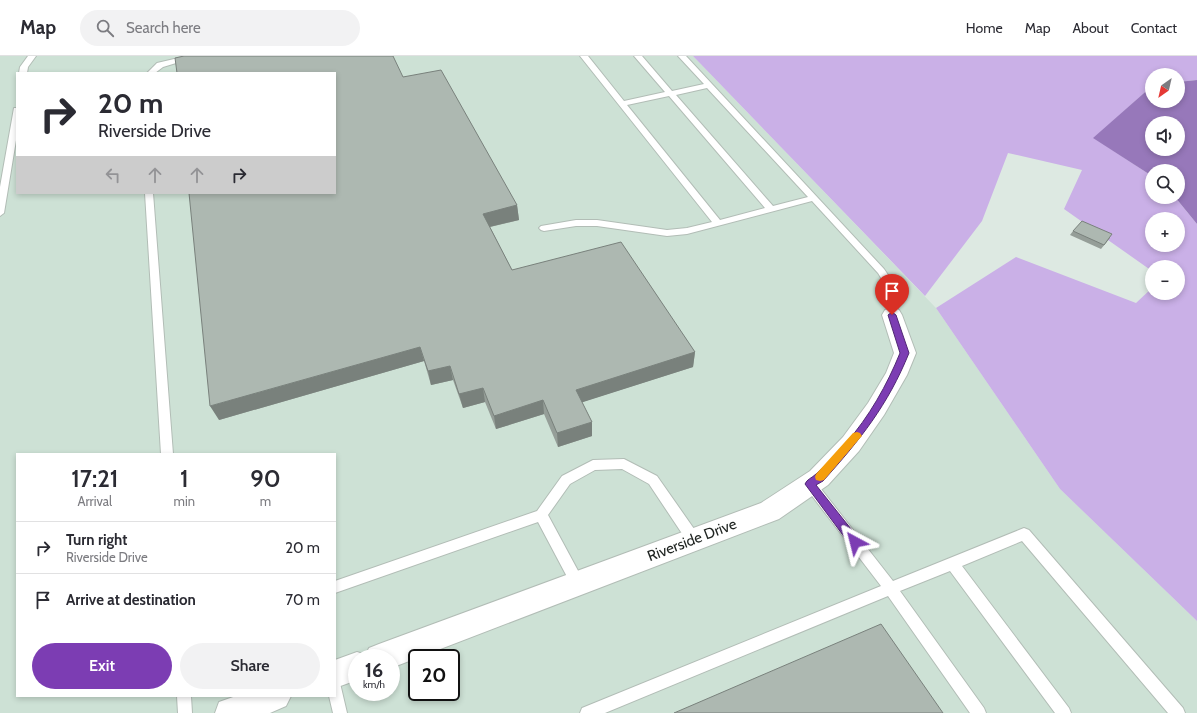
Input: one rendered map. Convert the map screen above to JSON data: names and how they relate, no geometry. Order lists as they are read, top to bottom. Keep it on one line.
{"streets":{"street":["Riverside Drive"]},"north":"bottom left","page":{"header":"Map","search":"Search here","nav":["Home","Map","About","Contact"],"map_buttons":["+","−"],"turn":["20 m","Riverside Drive"],"eta":["17:21","Arrival","1","min","90","m"],"list":[{"name":"Turn right","note":"Riverside Drive","value":"20 m"},{"name":"Arrive at destination","value":"70 m"}],"buttons":["Exit","Share"],"speed":"16 km/h","limit":"20"}}
